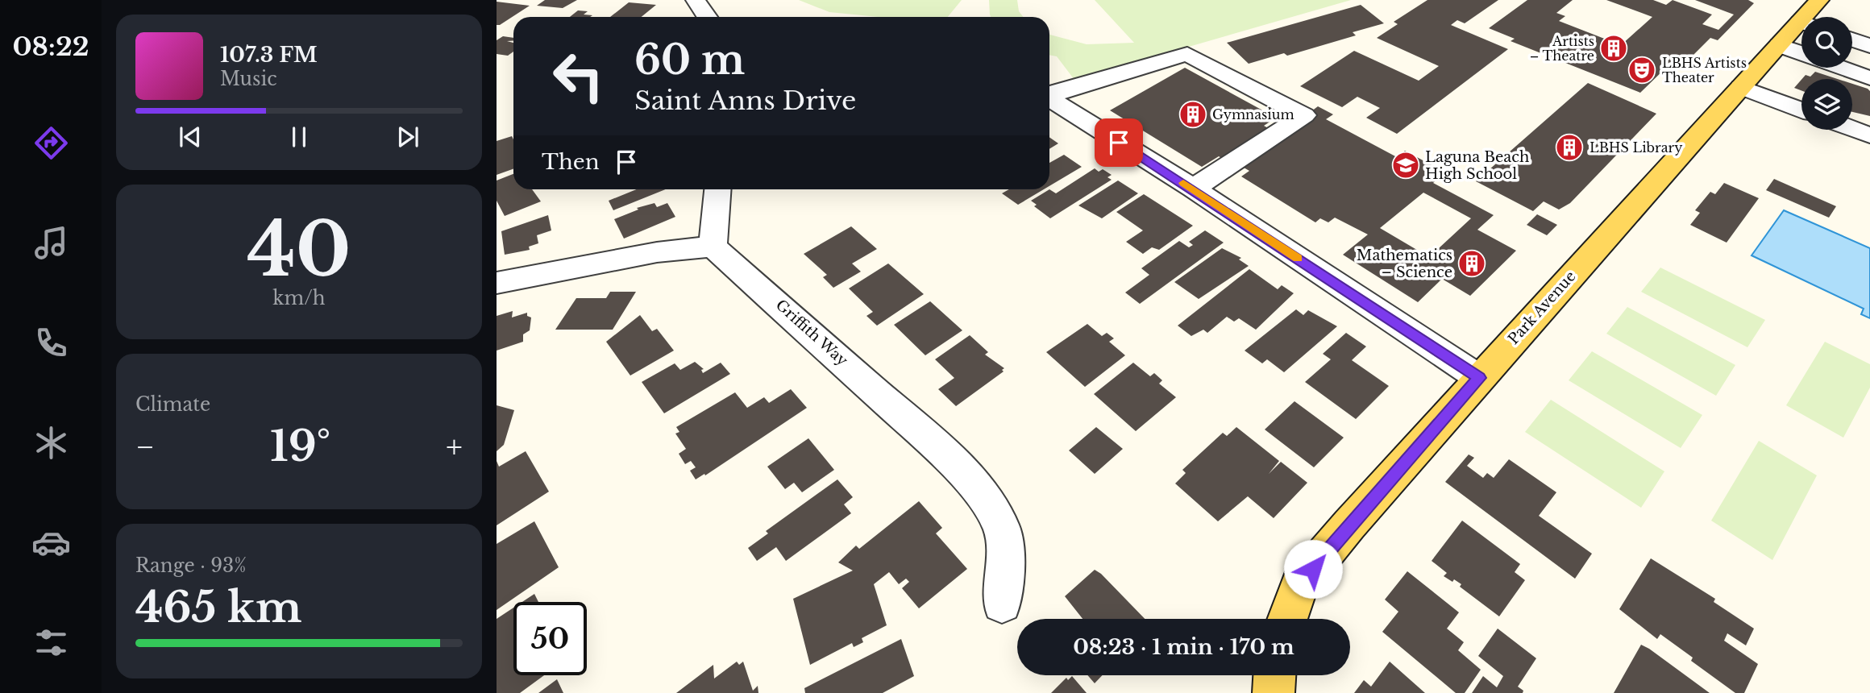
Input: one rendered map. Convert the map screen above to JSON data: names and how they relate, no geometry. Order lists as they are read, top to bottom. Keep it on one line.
{"streets":{"main road":["Park Avenue"],"street":["Griffith Way"]},"places":{"building":["Artists – Theatre","Gymnasium","LBHS Library","Mathematics – Science"],"theatre":["LBHS Artists Theater"],"school or university":["Laguna Beach High School"]},"page":{"tabs":"08:22","turn":["60 m","Saint Anns Drive"],"song":["107.3 FM","Music"],"then":"Then","tile":[["40","km/h"],"Climate",["Range · 93%","465 km"]],"heat":["−","19°","+"],"limit":"50","trip":"08:23 · 1 min · 170 m"}}
